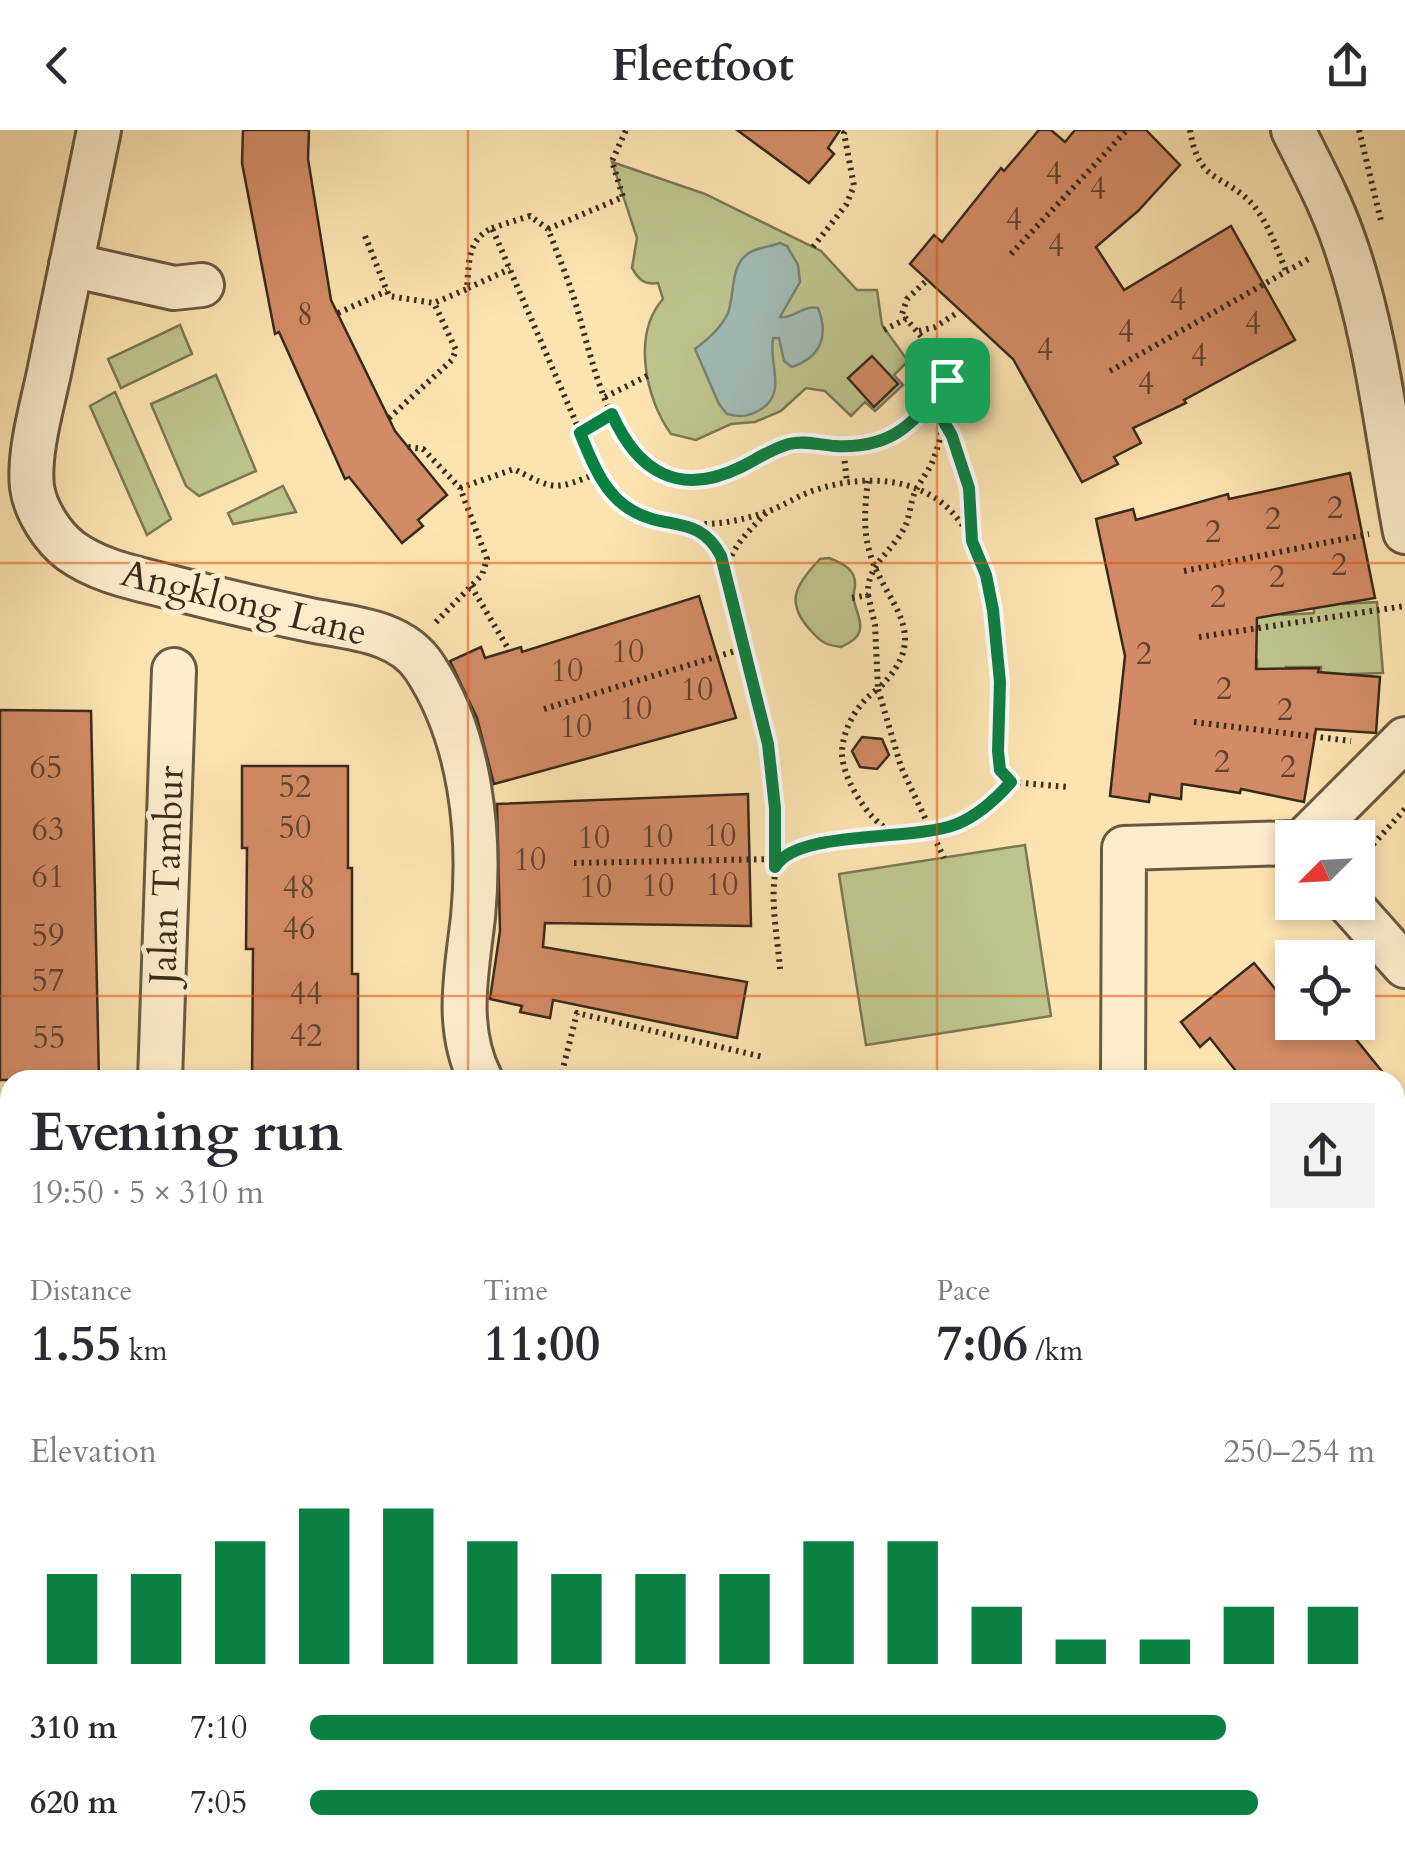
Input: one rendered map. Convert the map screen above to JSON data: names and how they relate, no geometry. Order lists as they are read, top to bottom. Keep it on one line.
{"streets":{"street":["Angklong Lane","Jalan Tambur"]},"house_numbers":["4","4","4","4","4","8","4","4","4","4","4","2","2","2","2","2","2","10","2","10","2","10","10","2","10","2","2","65","52","50","63","10","10","10","10","61","10","10","10","48","46","59","57","44","42","55"],"north":"bottom left","page":{"header":"Fleetfoot","heading":["Evening run","19:50 · 5 × 310 m"],"stats":[["Distance","1.55 km"],["Time","11:00"],["Pace","7:06 /km"]],"chart":["Elevation","250–254 m"],"list":[{"name":"310 m","note":"7:10"},{"name":"620 m","note":"7:05"}]}}
